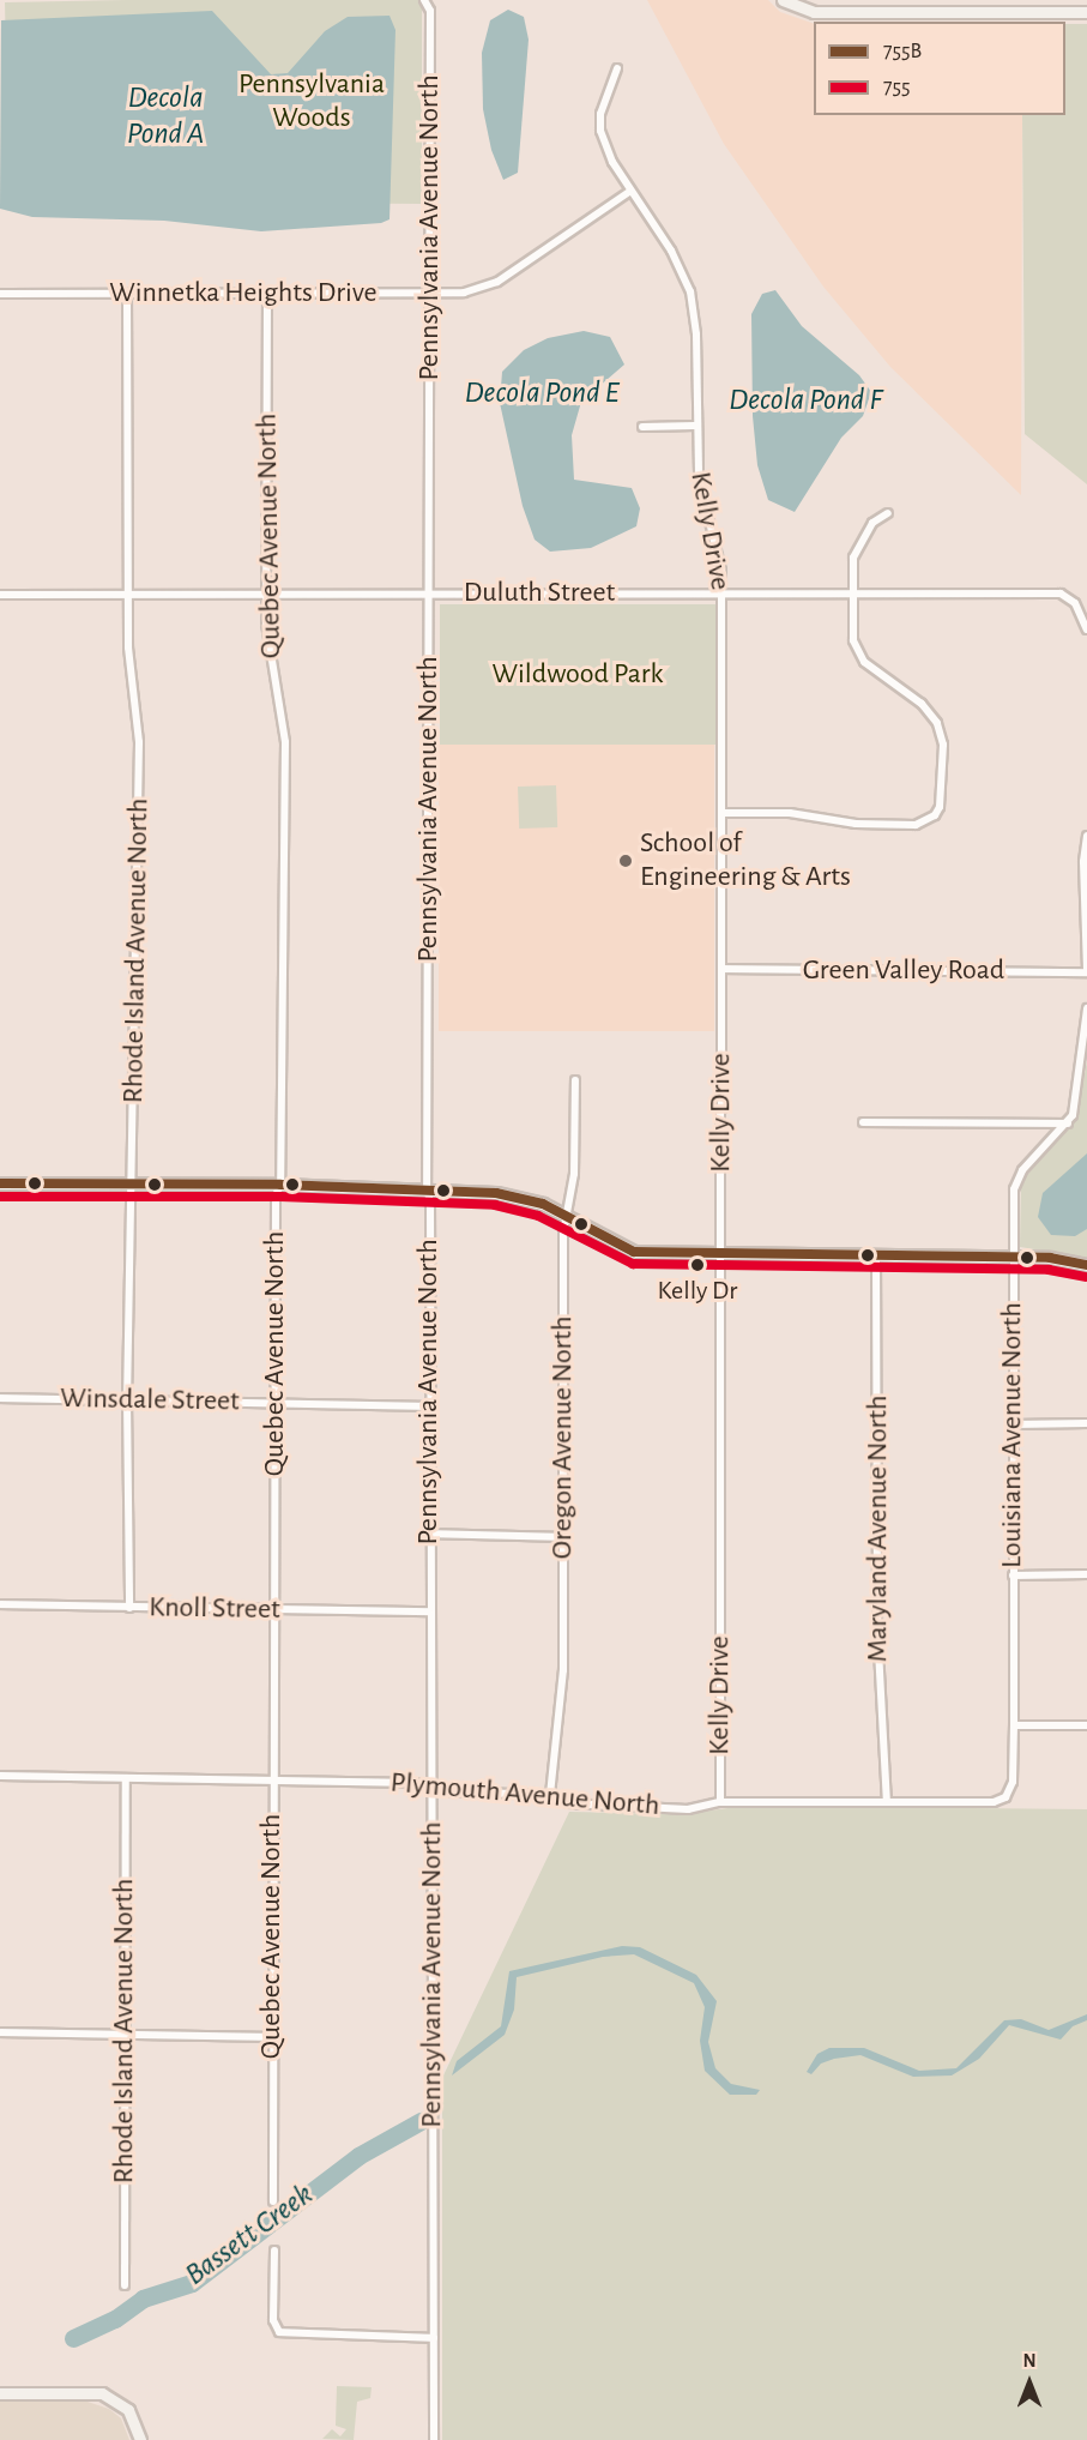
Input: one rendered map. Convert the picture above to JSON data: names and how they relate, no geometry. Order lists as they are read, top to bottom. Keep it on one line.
{"streets":{"street":["Pennsylvania Avenue North","Winnetka Heights Drive","Kelly Drive","Quebec Avenue North","Duluth Street","Rhode Island Avenue North","Green Valley Road","Winsdale Street","Louisiana Avenue North","Oregon Avenue North","Maryland Avenue North","Knoll Street","Plymouth Avenue North"]},"crossings":[["Pennsylvania Avenue North","Winnetka Heights Drive"],["Pennsylvania Avenue North","Duluth Street"],["Pennsylvania Avenue North","Winsdale Street"],["Pennsylvania Avenue North","Knoll Street"],["Pennsylvania Avenue North","Plymouth Avenue North"],["Winnetka Heights Drive","Kelly Drive"],["Winnetka Heights Drive","Quebec Avenue North"],["Winnetka Heights Drive","Rhode Island Avenue North"],["Kelly Drive","Duluth Street"],["Kelly Drive","Green Valley Road"],["Kelly Drive","Plymouth Avenue North"],["Quebec Avenue North","Duluth Street"],["Quebec Avenue North","Winsdale Street"],["Quebec Avenue North","Knoll Street"],["Quebec Avenue North","Plymouth Avenue North"],["Duluth Street","Rhode Island Avenue North"],["Rhode Island Avenue North","Winsdale Street"],["Rhode Island Avenue North","Knoll Street"],["Rhode Island Avenue North","Plymouth Avenue North"],["Louisiana Avenue North","Plymouth Avenue North"],["Oregon Avenue North","Plymouth Avenue North"],["Maryland Avenue North","Plymouth Avenue North"]],"water":["Decola Pond A","Decola Pond E","Decola Pond F","Bassett Creek"],"parks":["Pennsylvania Woods","Wildwood Park"],"places":["School of Engineering & Arts","Kelly Dr"],"lines":["transit line 755B","transit line 755"],"legend":["755B","755"],"north":"top"}
